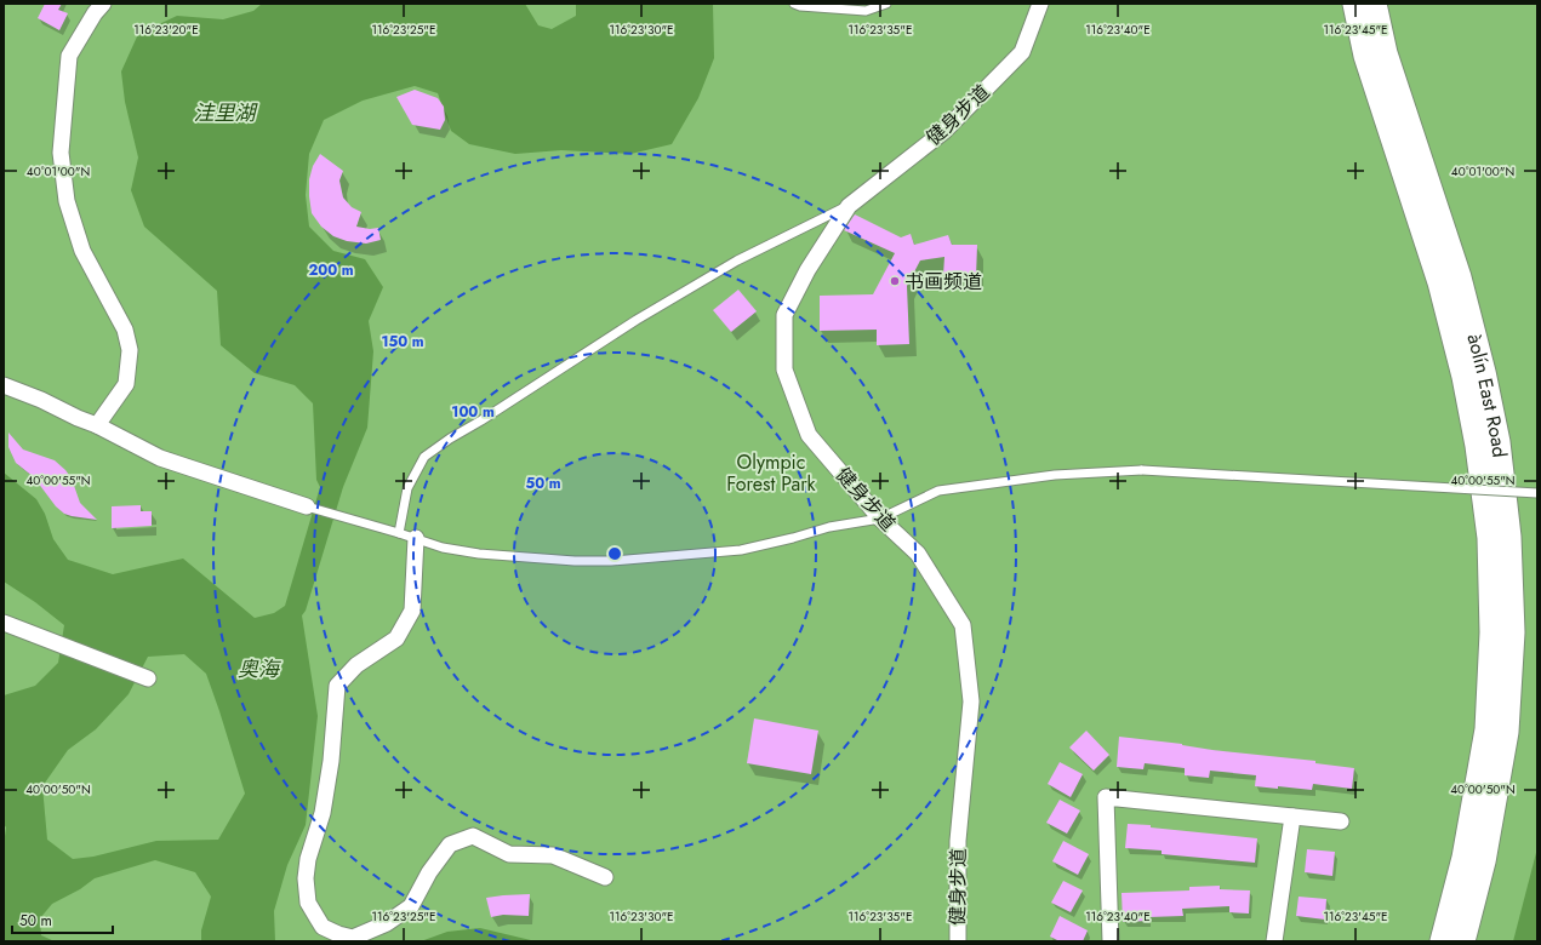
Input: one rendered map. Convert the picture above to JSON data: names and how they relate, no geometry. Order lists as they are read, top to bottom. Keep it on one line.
{"streets":{"main road":["àolín East Road"],"street":["健身步道"]},"water":["洼里湖","奥海"],"parks":["Olympic Forest Park"],"places":["书画频道"],"scale_bar":"50 m","coordinates":["116°23'20\"E","116°23'25\"E","116°23'30\"E","116°23'35\"E","116°23'40\"E","116°23'45\"E","40°01'00\"N","40°00'55\"N","40°00'50\"N"],"rings":["200 m","150 m","100 m","50 m"]}
